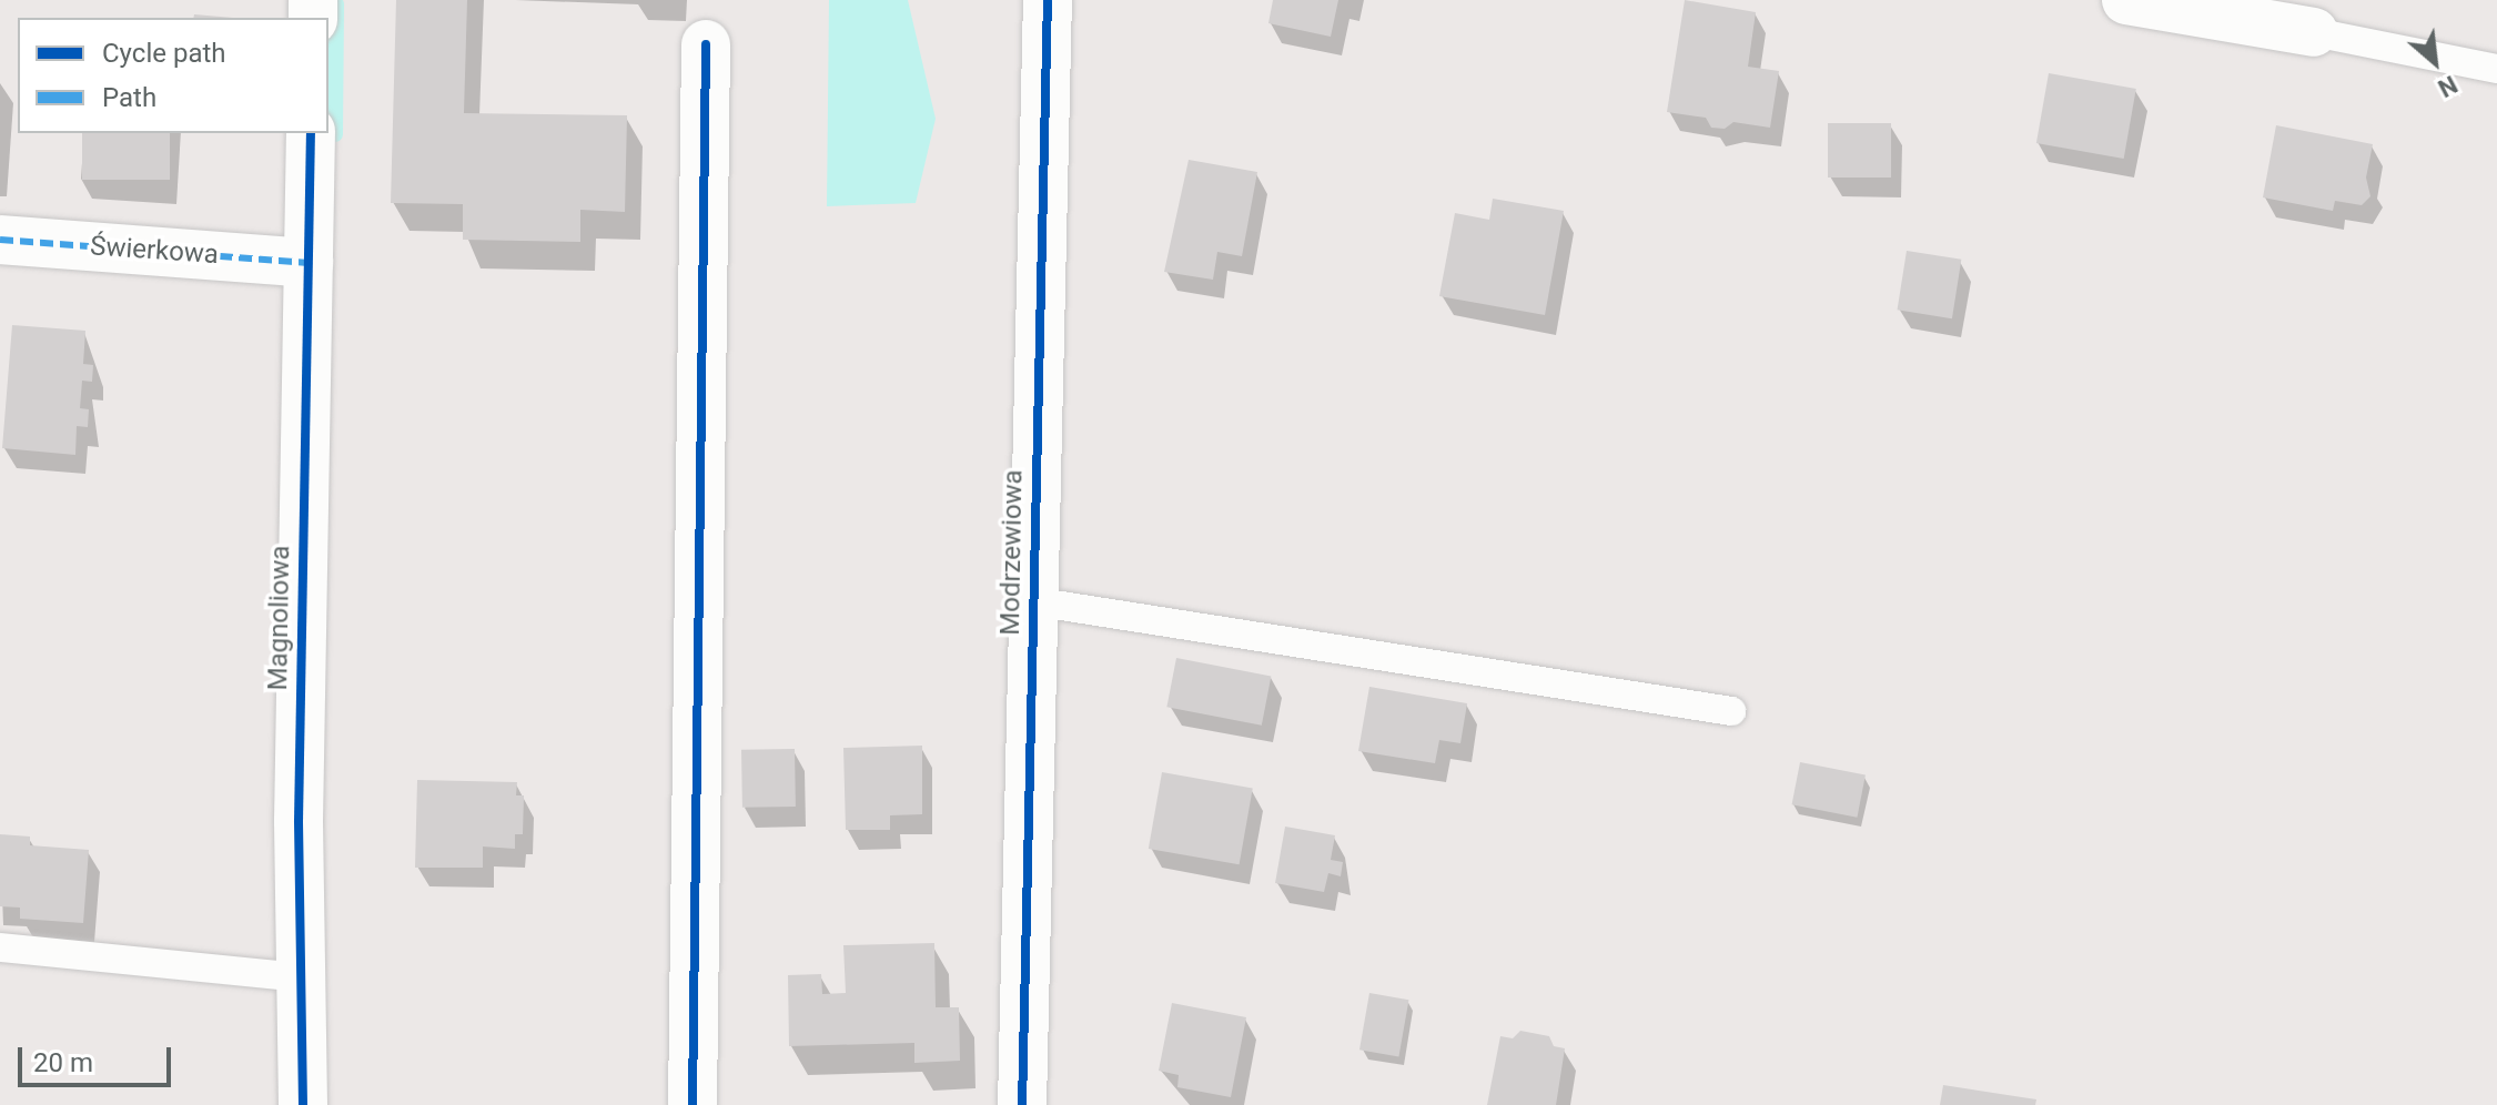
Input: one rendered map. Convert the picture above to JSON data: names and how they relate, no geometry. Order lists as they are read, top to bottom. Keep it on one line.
{"streets":{"street":["Świerkowa","Modrzewiowa","Magnoliowa"]},"crossings":[["Świerkowa","Magnoliowa"]],"legend":["Cycle path","Path"],"scale_bar":"20 m","north":"bottom right"}
